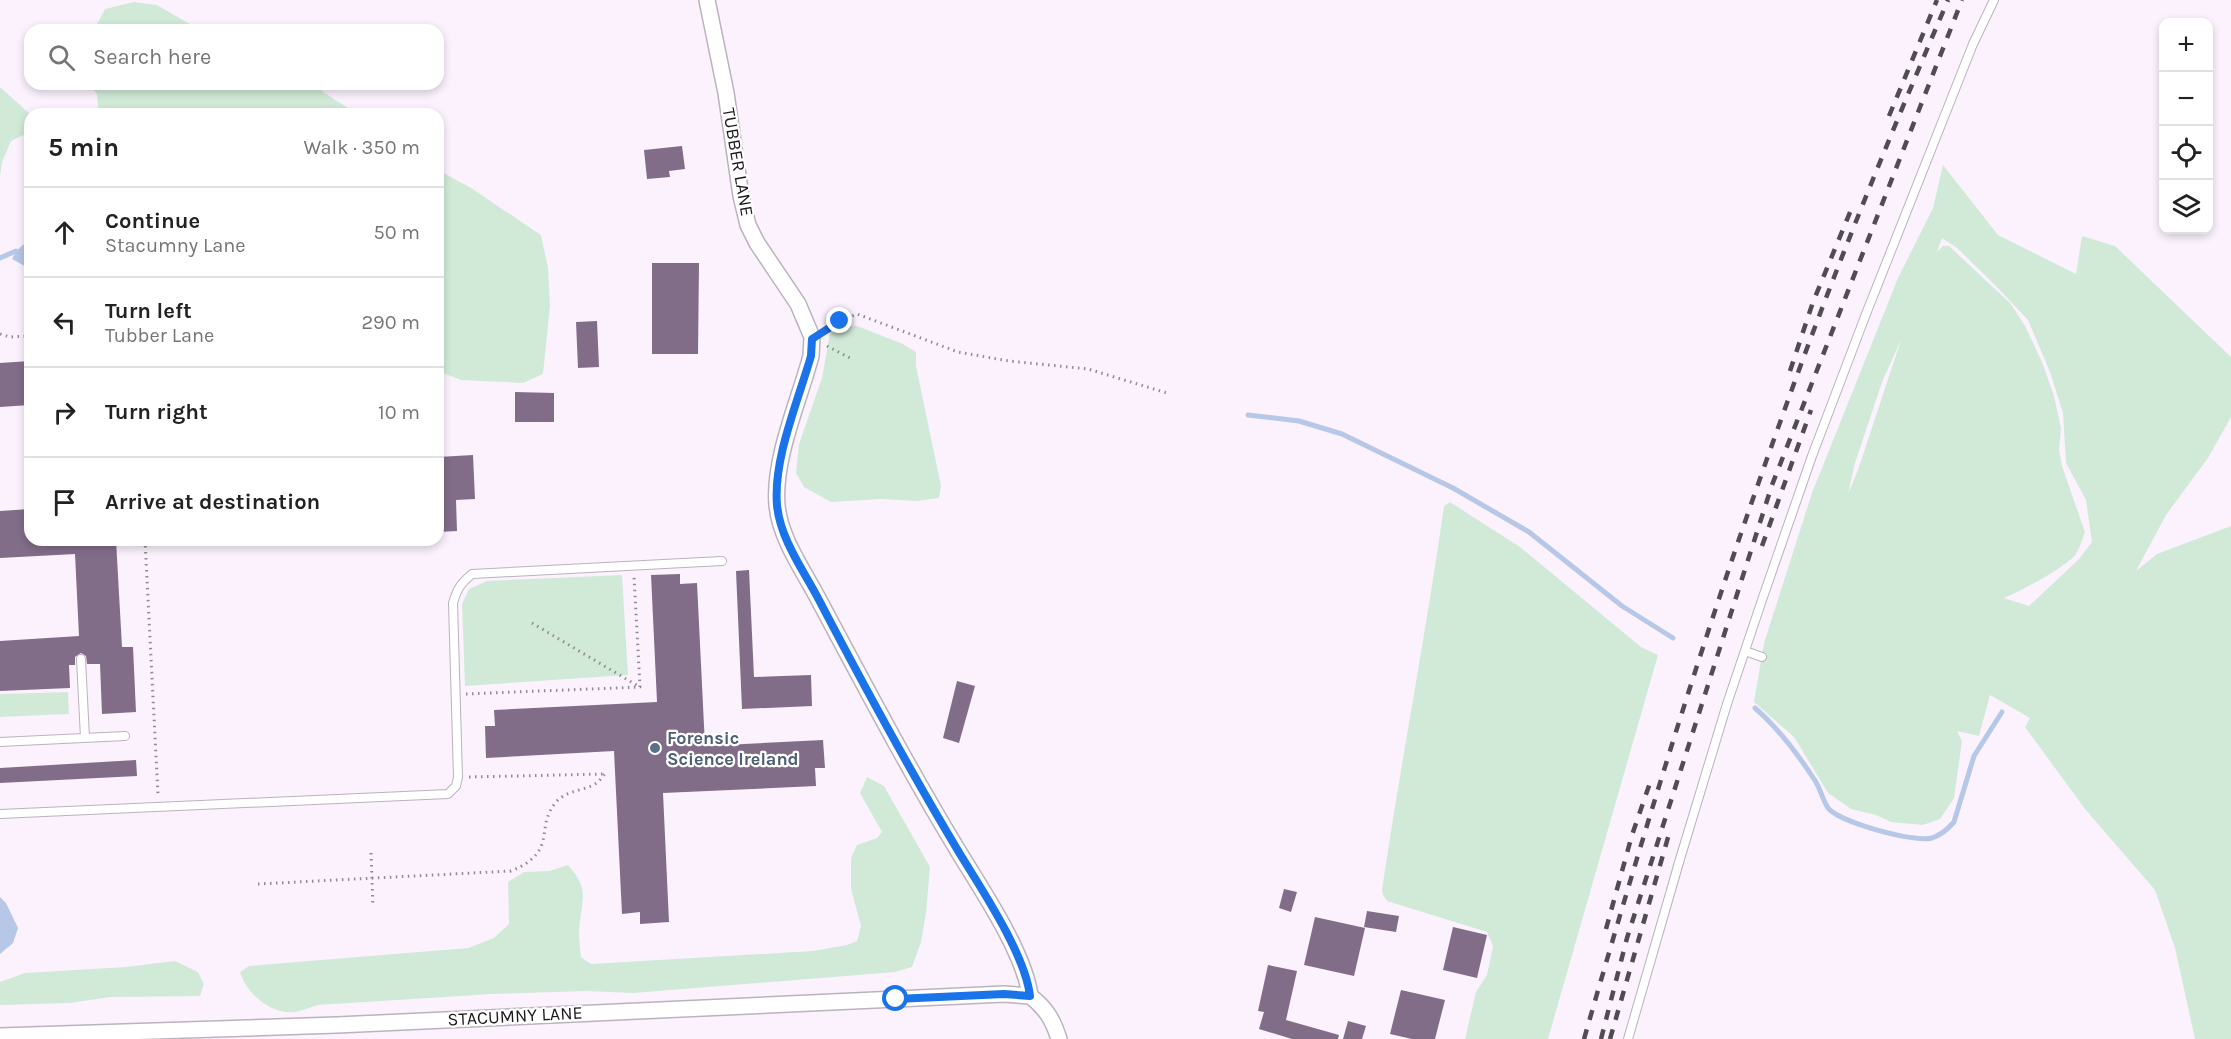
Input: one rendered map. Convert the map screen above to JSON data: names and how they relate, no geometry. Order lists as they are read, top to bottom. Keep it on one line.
{"streets":{"street":["TUBBER LANE","STACUMNY LANE"]},"places":["Forensic Science Ireland"],"page":{"map_buttons":["+","−"],"search":"Search here","heading":["5 min","Walk · 350 m"],"list":[["Continue","Stacumny Lane","50 m"],["Turn left","Tubber Lane","290 m"],["Turn right","10 m"],"Arrive at destination"]}}
